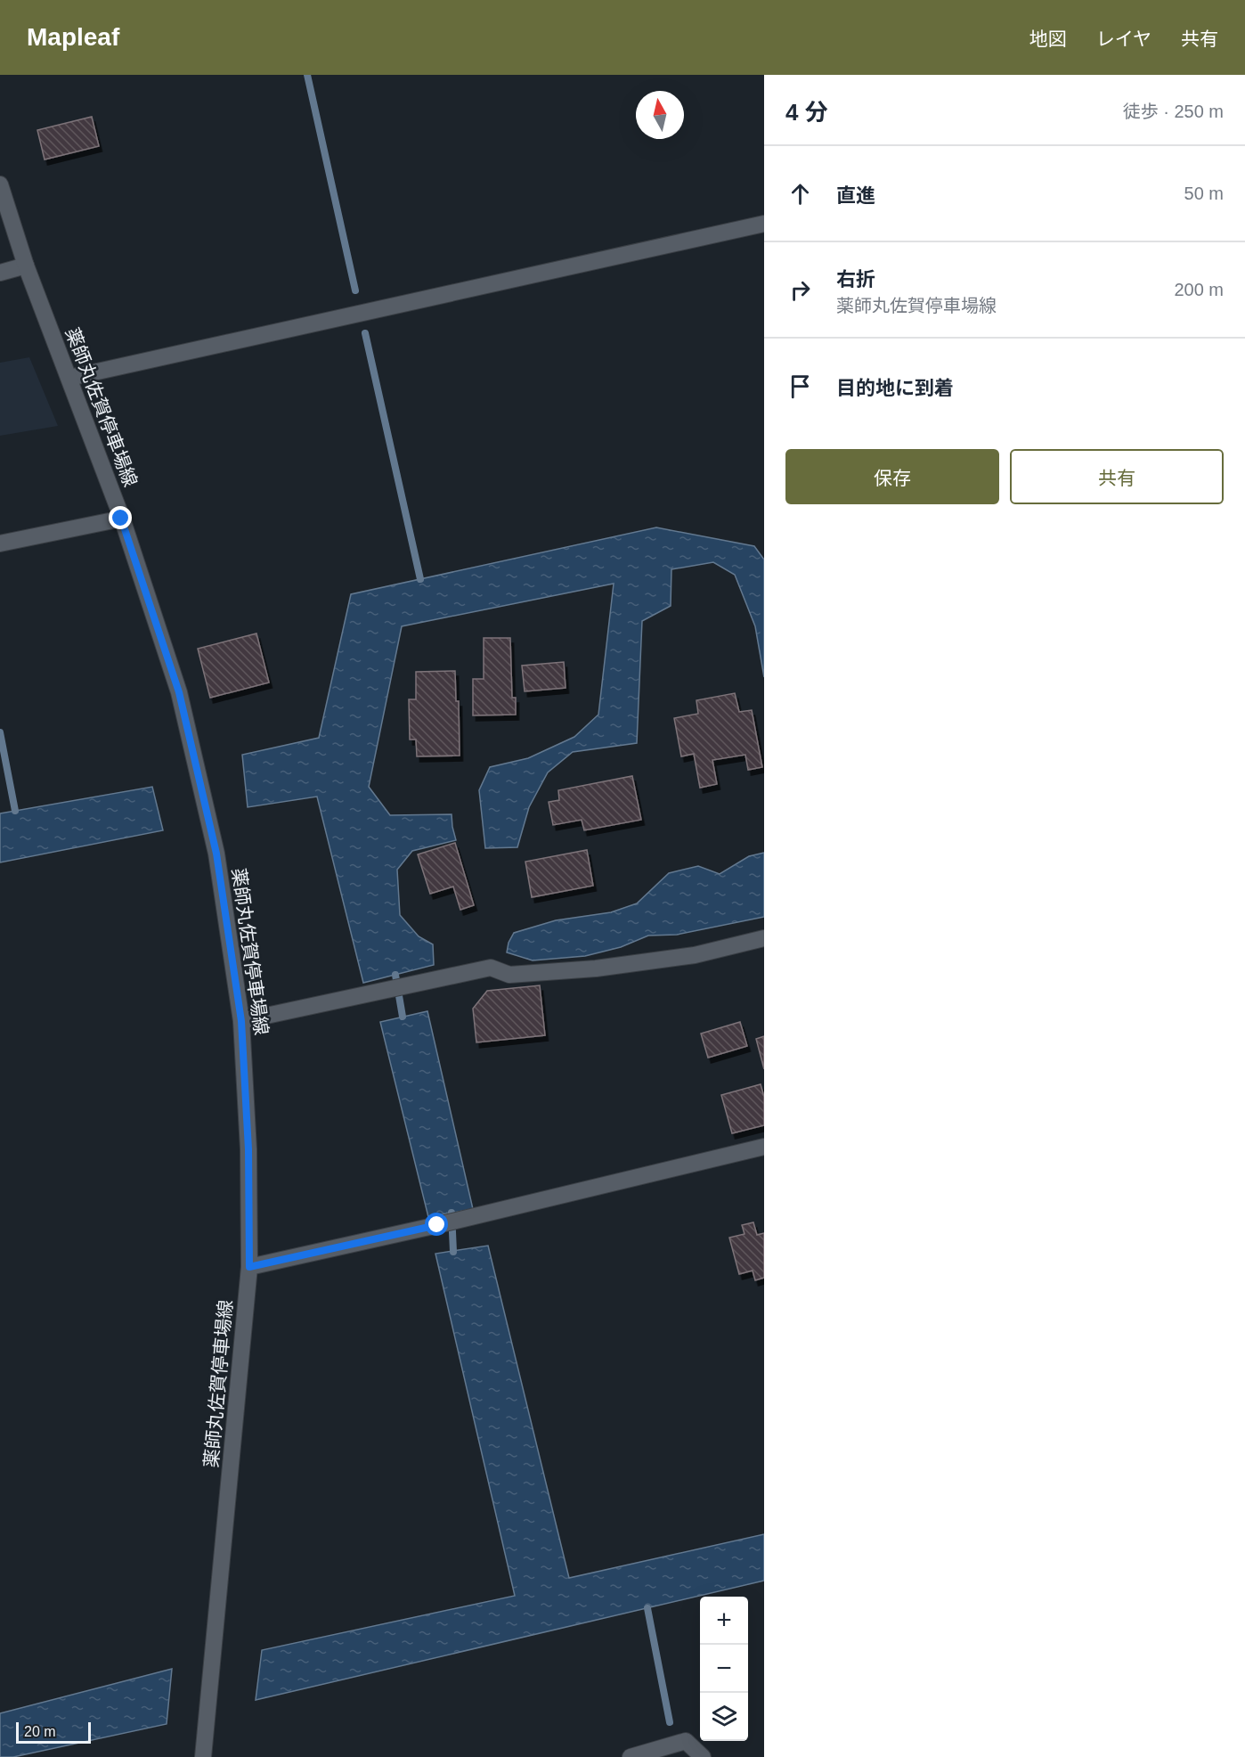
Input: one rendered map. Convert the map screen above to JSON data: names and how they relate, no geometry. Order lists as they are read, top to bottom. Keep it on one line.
{"streets":{"street":["薬師丸佐賀停車場線"]},"scale_bar":"20 m","north":"top","page":{"header":"Mapleaf","nav":["地図","レイヤ","共有"],"heading":["4 分","徒歩 · 250 m"],"list":[["直進","50 m"],["右折","薬師丸佐賀停車場線","200 m"],"目的地に到着"],"buttons":["保存","共有"],"map_buttons":["+","−"],"scale":"20 m"}}
